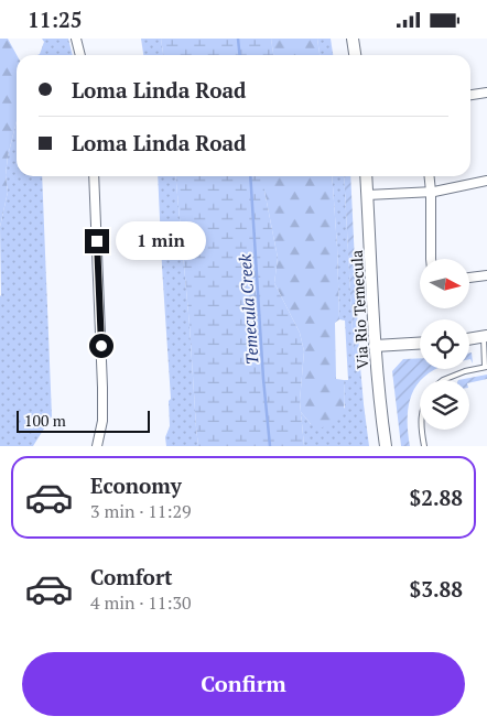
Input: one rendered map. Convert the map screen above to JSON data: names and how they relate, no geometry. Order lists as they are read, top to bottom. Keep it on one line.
{"streets":{"street":["Via Rio Temecula"]},"water":["Temecula Creek"],"scale_bar":"100 m","north":"right","page":{"status":"11:25","banner":["Loma Linda Road","Loma Linda Road"],"bubble":"1 min","scale":"100 m","list":[{"name":"Economy","note":"3 min · 11:29","value":"$2.88"},{"name":"Comfort","note":"4 min · 11:30","value":"$3.88"}],"buttons":"Confirm"}}
